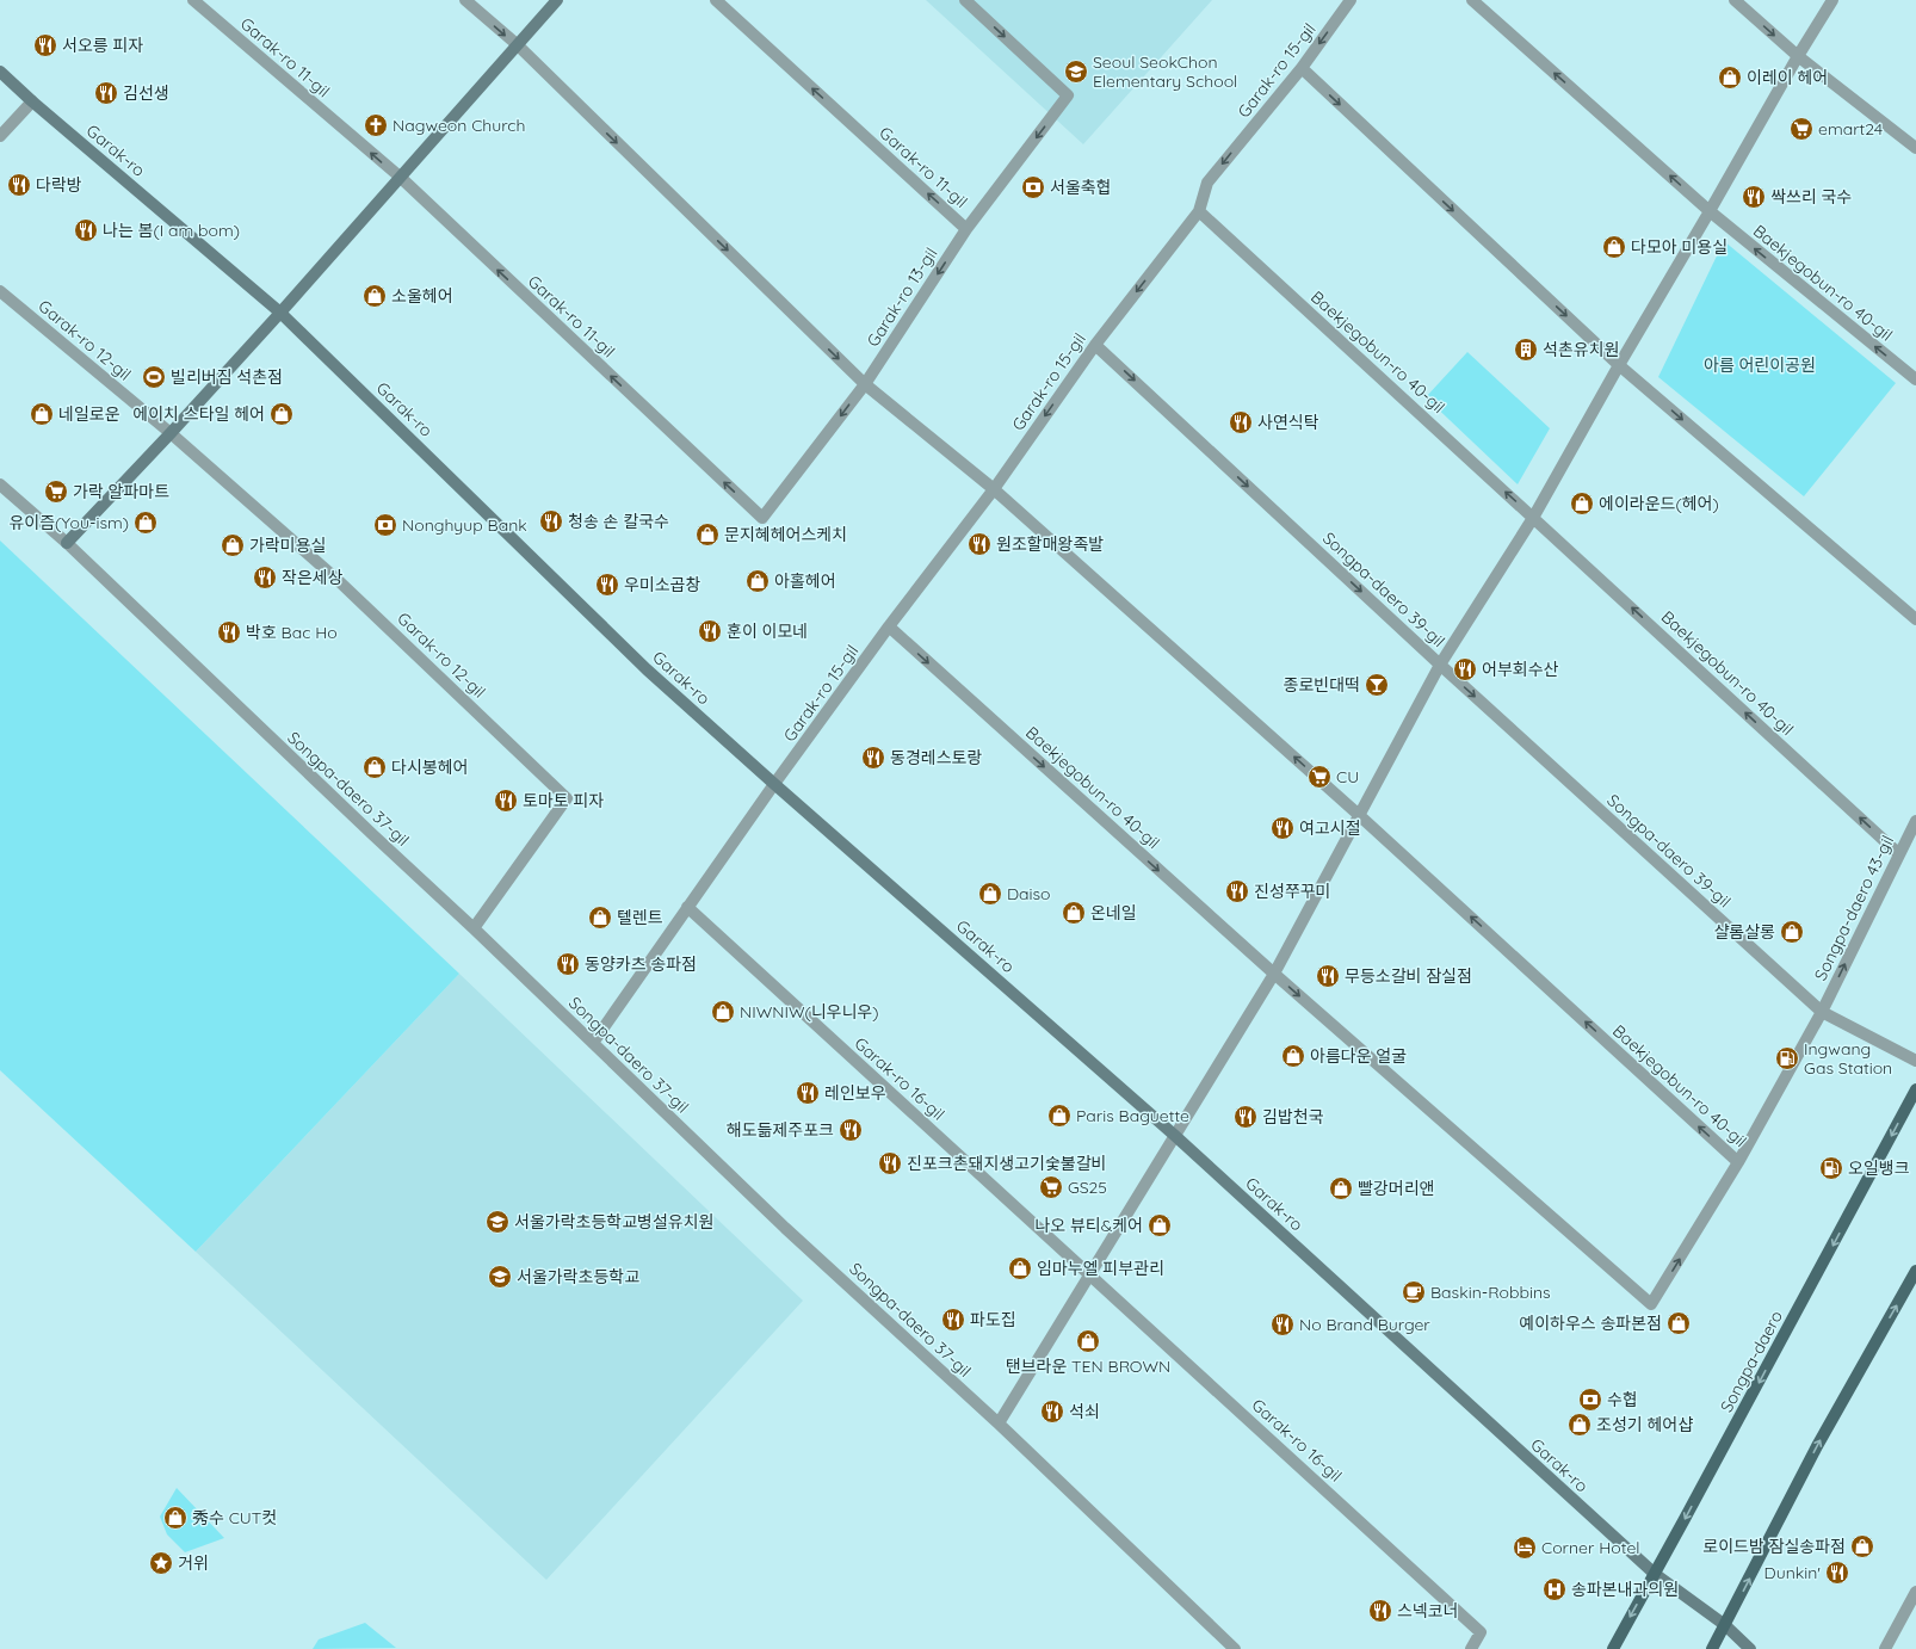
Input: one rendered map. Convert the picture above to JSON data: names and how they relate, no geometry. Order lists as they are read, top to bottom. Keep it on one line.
{"streets":{"main road":["Songpa-daero"],"street":["Garak-ro 11-gil","Garak-ro 15-gil","Garak-ro","Baekjegobun-ro 40-gil","Garak-ro 13-gil","Garak-ro 12-gil","Songpa-daero 39-gil","Songpa-daero 37-gil","Songpa-daero 43-gil","Garak-ro 16-gil"]},"crossings":[["Garak-ro 11-gil","Garak-ro 13-gil"],["Garak-ro 15-gil","Garak-ro"],["Garak-ro 15-gil","Baekjegobun-ro 40-gil"],["Garak-ro 15-gil","Songpa-daero 39-gil"],["Garak-ro","Songpa-daero"],["Baekjegobun-ro 40-gil","Songpa-daero 43-gil"],["Garak-ro 12-gil","Songpa-daero 37-gil"],["Songpa-daero 39-gil","Songpa-daero 43-gil"]],"one_way":["Garak-ro 15-gil","Garak-ro 13-gil","Songpa-daero 39-gil","Songpa-daero 43-gil"],"parks":["아름 어린이공원"],"places":{"restaurant":["서오릉 피자","김선생","다락방","싹쓰리 국수","나는 봄(I am bom)","사연식탁","청송 손 칼국수","원조할매왕족발","작은세상","우미소곱창","훈이 이모네","박호 Bac Ho","어부회수산","동경레스토랑","토마토 피자","여고시절","진성쭈꾸미","동양카츠 송파점","무등소갈비 잠실점","레인보우","김밥천국","해도듦제주포크","진포크촌돼지생고기숯불갈비","파도집","No Brand Burger","석쇠","Dunkin'","스넥코너"],"school or university":["Seoul SeokChon Elementary School","서울가락초등학교병설유치원","서울가락초등학교"],"shop":["이레이 헤어","다모아 미용실","소울헤어","네일로운","에이치 스타일 헤어","에이라운드(헤어)","유이즘(You-ism)","문지혜헤어스케치","가락미용실","아홀헤어","다시봉헤어","Daiso","온네일","텔렌트","샬롬살롱","NIWNIW(니우니우)","아름다운 얼굴","Paris Baguette","빨강머리앤","나오 뷰티&케어","임마누엘 피부관리","예이하우스 송파본점","탠브라운 TEN BROWN","조성기 헤어샵","秀수 CUT컷","로이드밤 잠실송파점"],"church":["Nagweon Church"],"supermarket":["emart24","가락 알파마트","CU","GS25"],"bank":["서울축협","Nonghyup Bank","수협"],"building":["석촌유치원"],"sports":["빌리버짐 석촌점"],"bar":["종로빈대떡"],"fuel station":["Ingwang Gas Station","오일뱅크"],"cafe":["Baskin-Robbins"],"hotel":["Corner Hotel"],"place":["거위"],"hospital":["송파본내과의원"]}}
